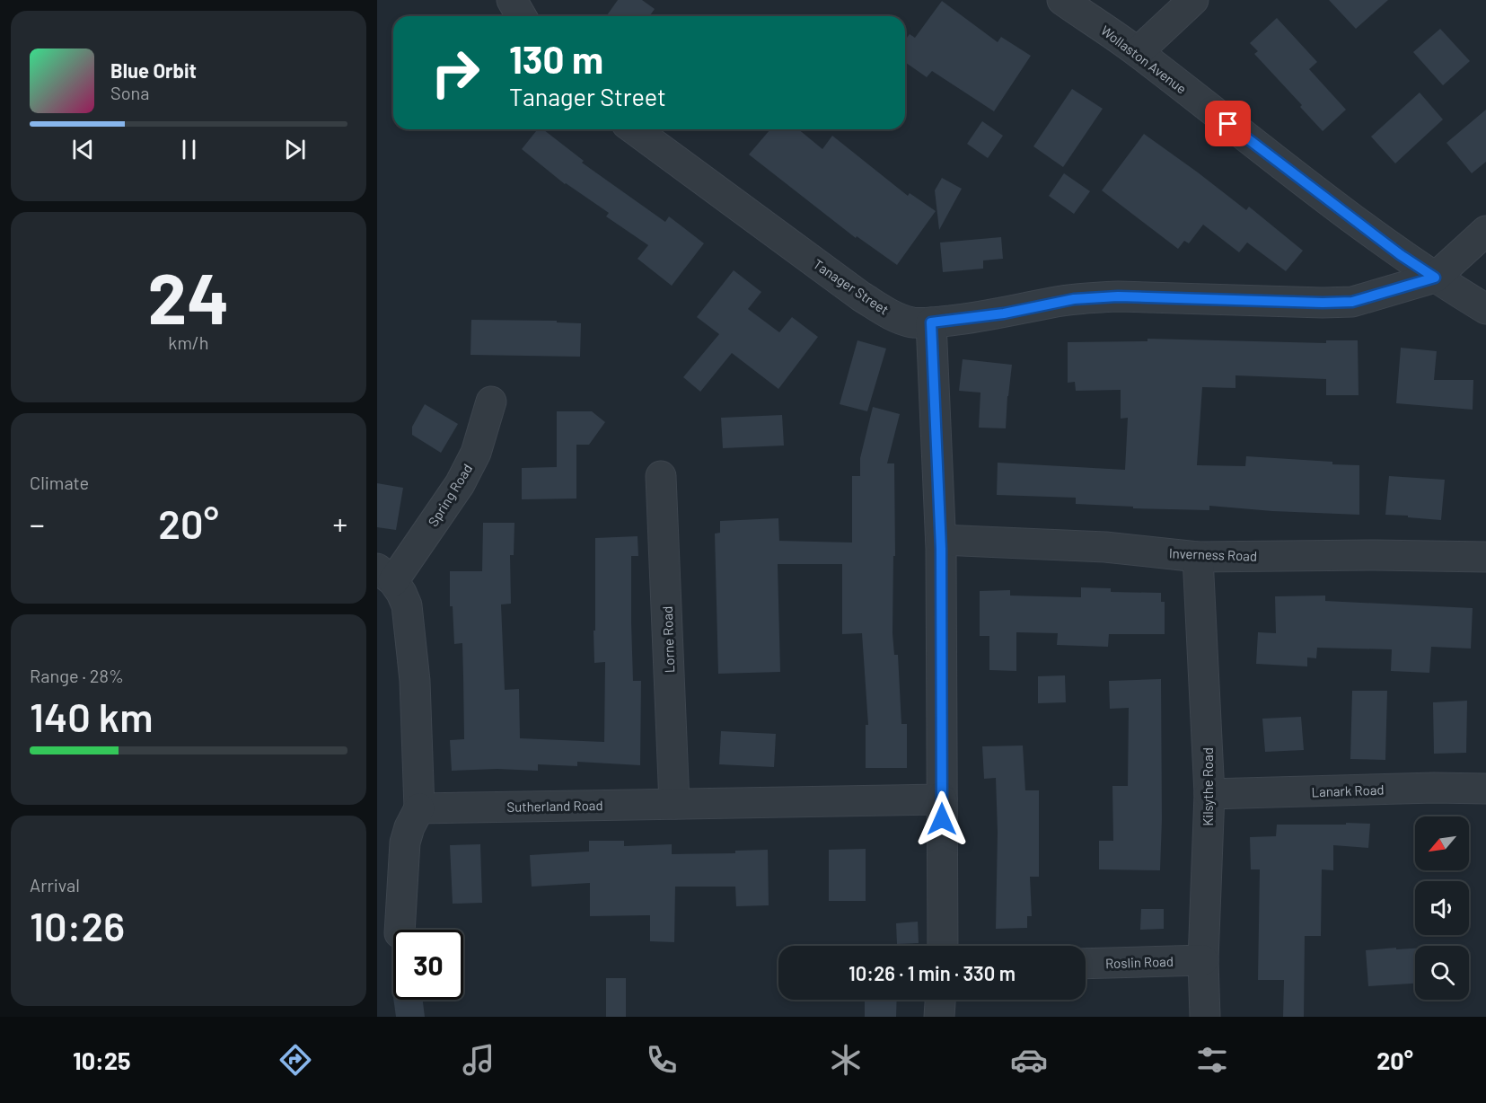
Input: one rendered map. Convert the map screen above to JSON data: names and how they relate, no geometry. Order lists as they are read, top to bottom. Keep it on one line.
{"streets":{"street":["Wollaston Avenue","Tanager Street","Spring Road","Inverness Road","Lorne Road","Kilsythe Road","Lanark Road","Sutherland Road","Roslin Road"]},"crossings":[["Wollaston Avenue","Tanager Street"],["Inverness Road","Kilsythe Road"],["Lorne Road","Sutherland Road"],["Kilsythe Road","Lanark Road"],["Kilsythe Road","Roslin Road"]],"north":"bottom left","page":{"turn":["130 m","Tanager Street"],"song":["Blue Orbit","Sona"],"tile":[["24","km/h"],"Climate",["Range · 28%","140 km"],["Arrival","10:26"]],"heat":["−","20°","+"],"limit":"30","trip":"10:26 · 1 min · 330 m","tabs":["10:25","20°"]}}
